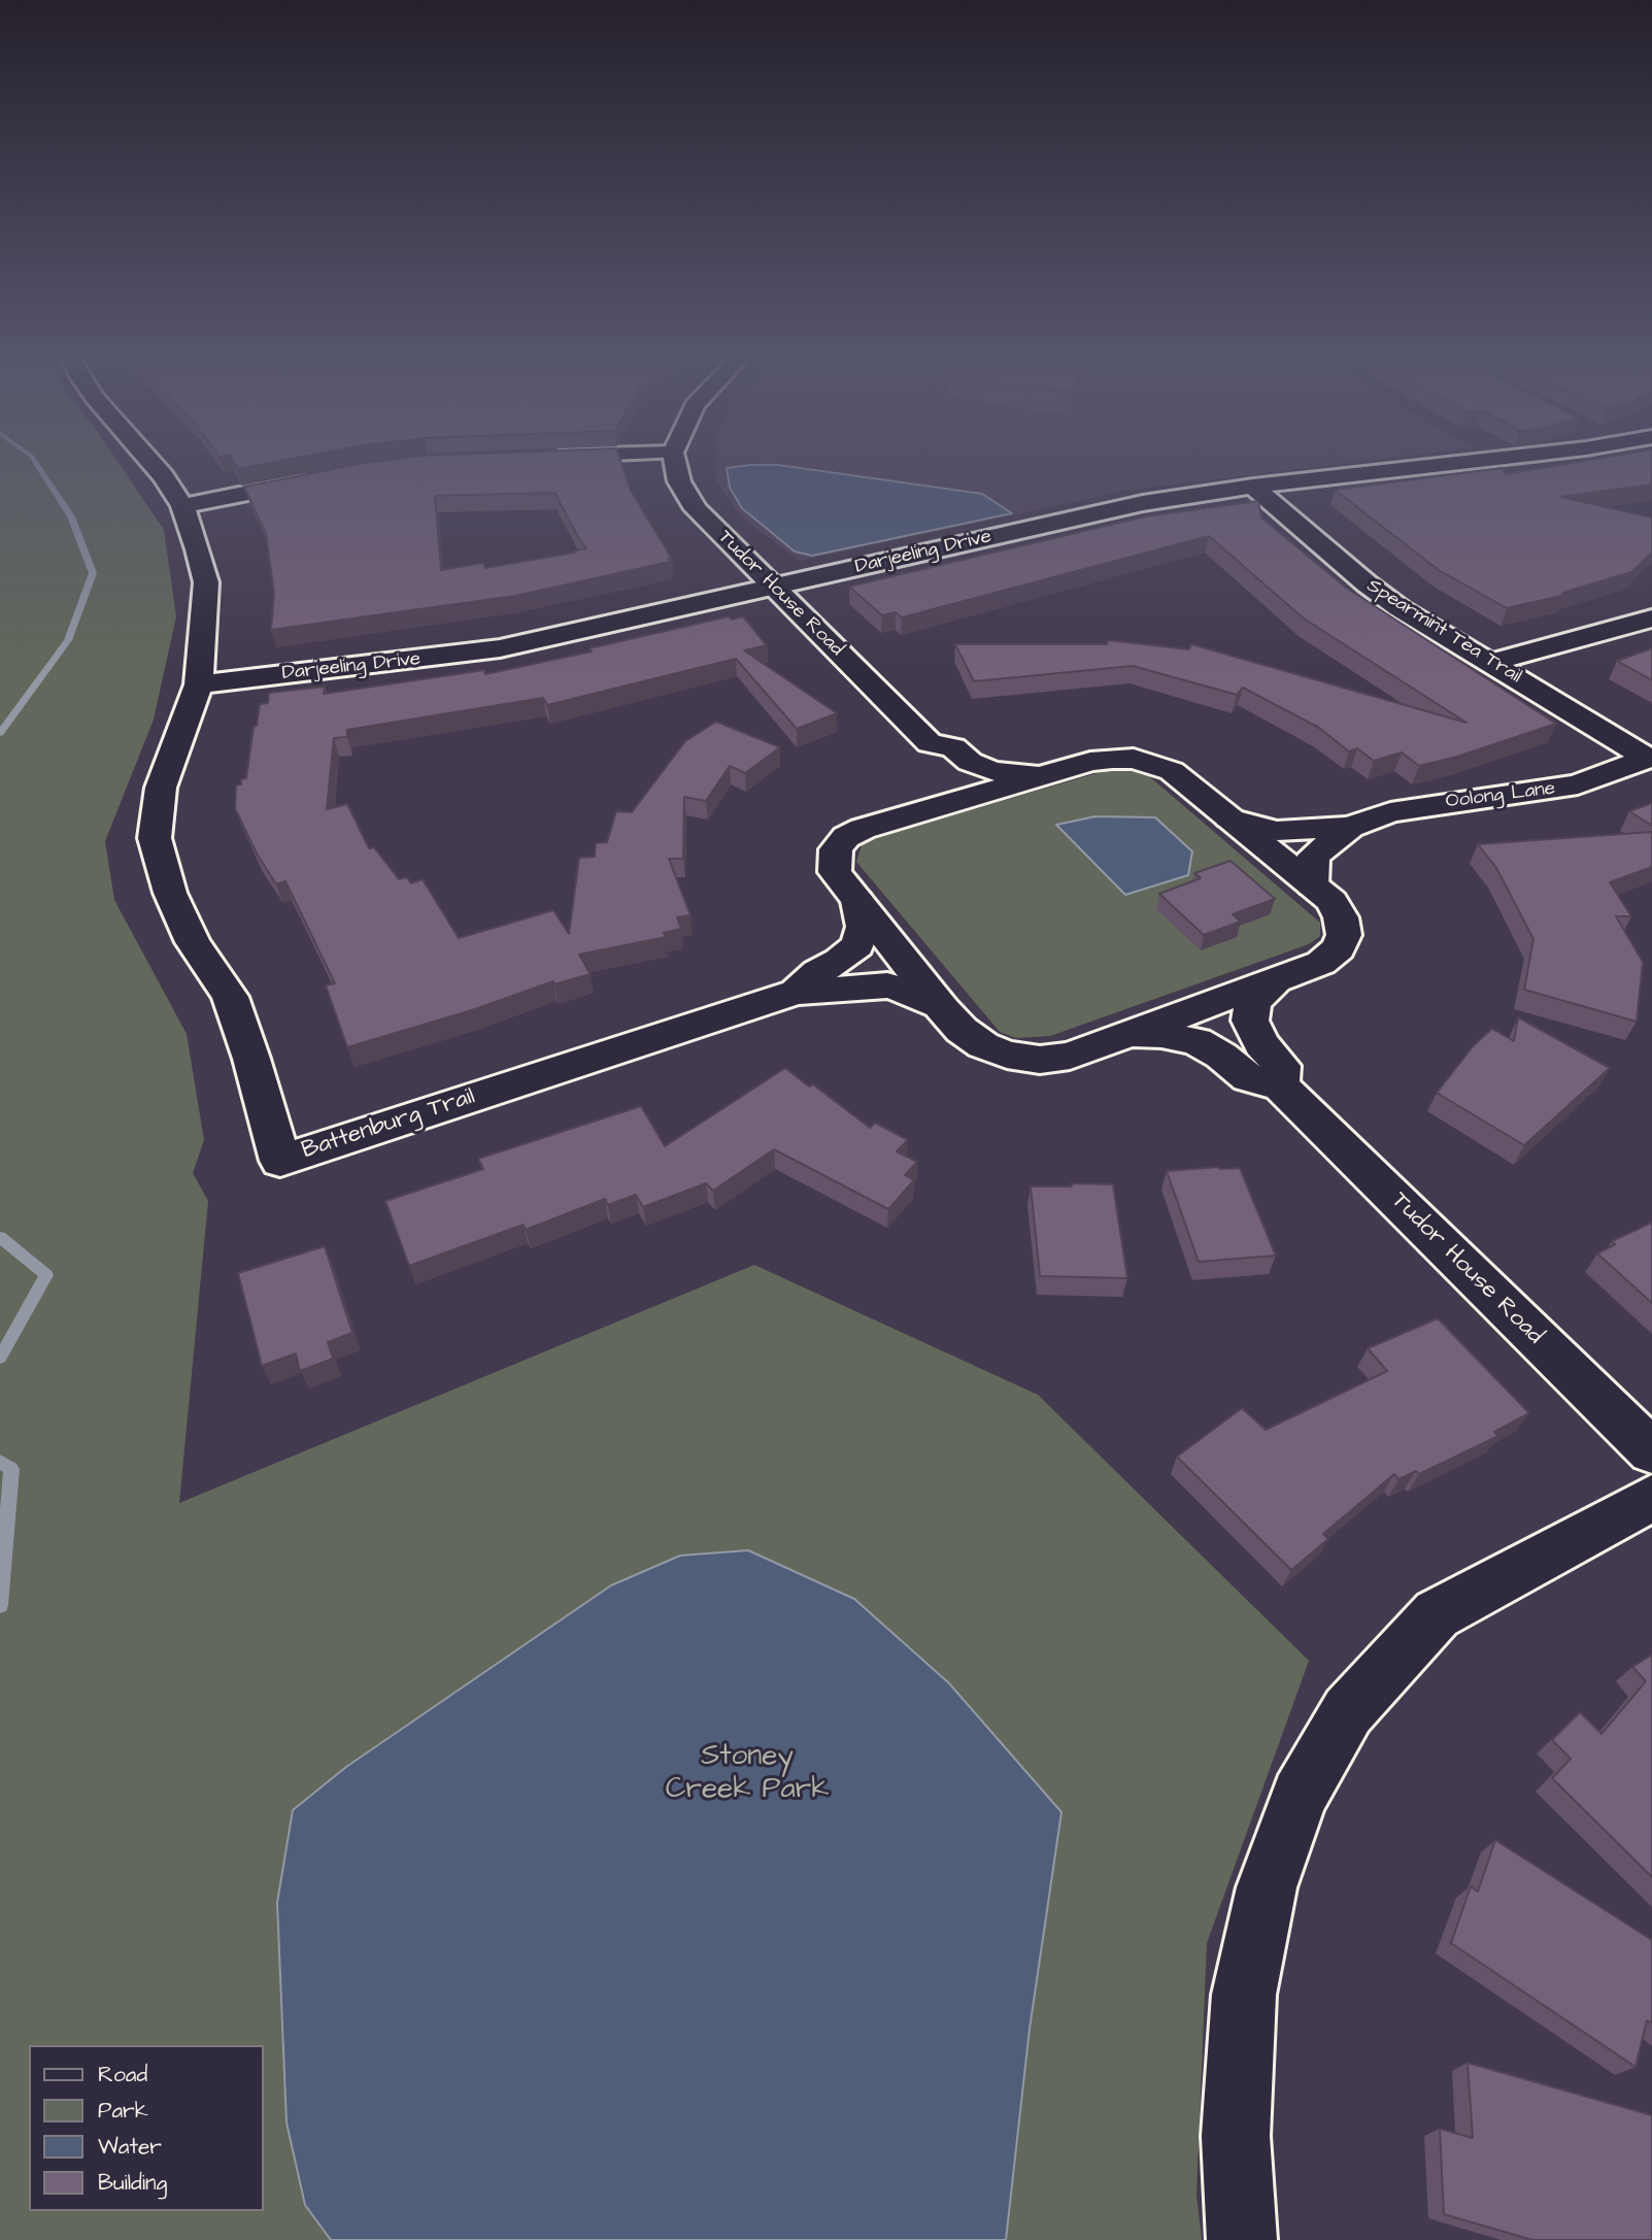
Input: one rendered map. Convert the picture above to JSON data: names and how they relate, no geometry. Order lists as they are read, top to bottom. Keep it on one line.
{"streets":{"street":["Darjeeling Drive","Tudor House Road","Spearmint Tea Trail","Oolong Lane","Battenburg Trail"]},"crossings":[["Darjeeling Drive","Tudor House Road"],["Darjeeling Drive","Spearmint Tea Trail"],["Darjeeling Drive","Battenburg Trail"],["Tudor House Road","Oolong Lane"],["Tudor House Road","Battenburg Trail"],["Spearmint Tea Trail","Oolong Lane"]],"parks":["Stoney Creek Park"],"legend":["Road","Park","Water","Building"]}
